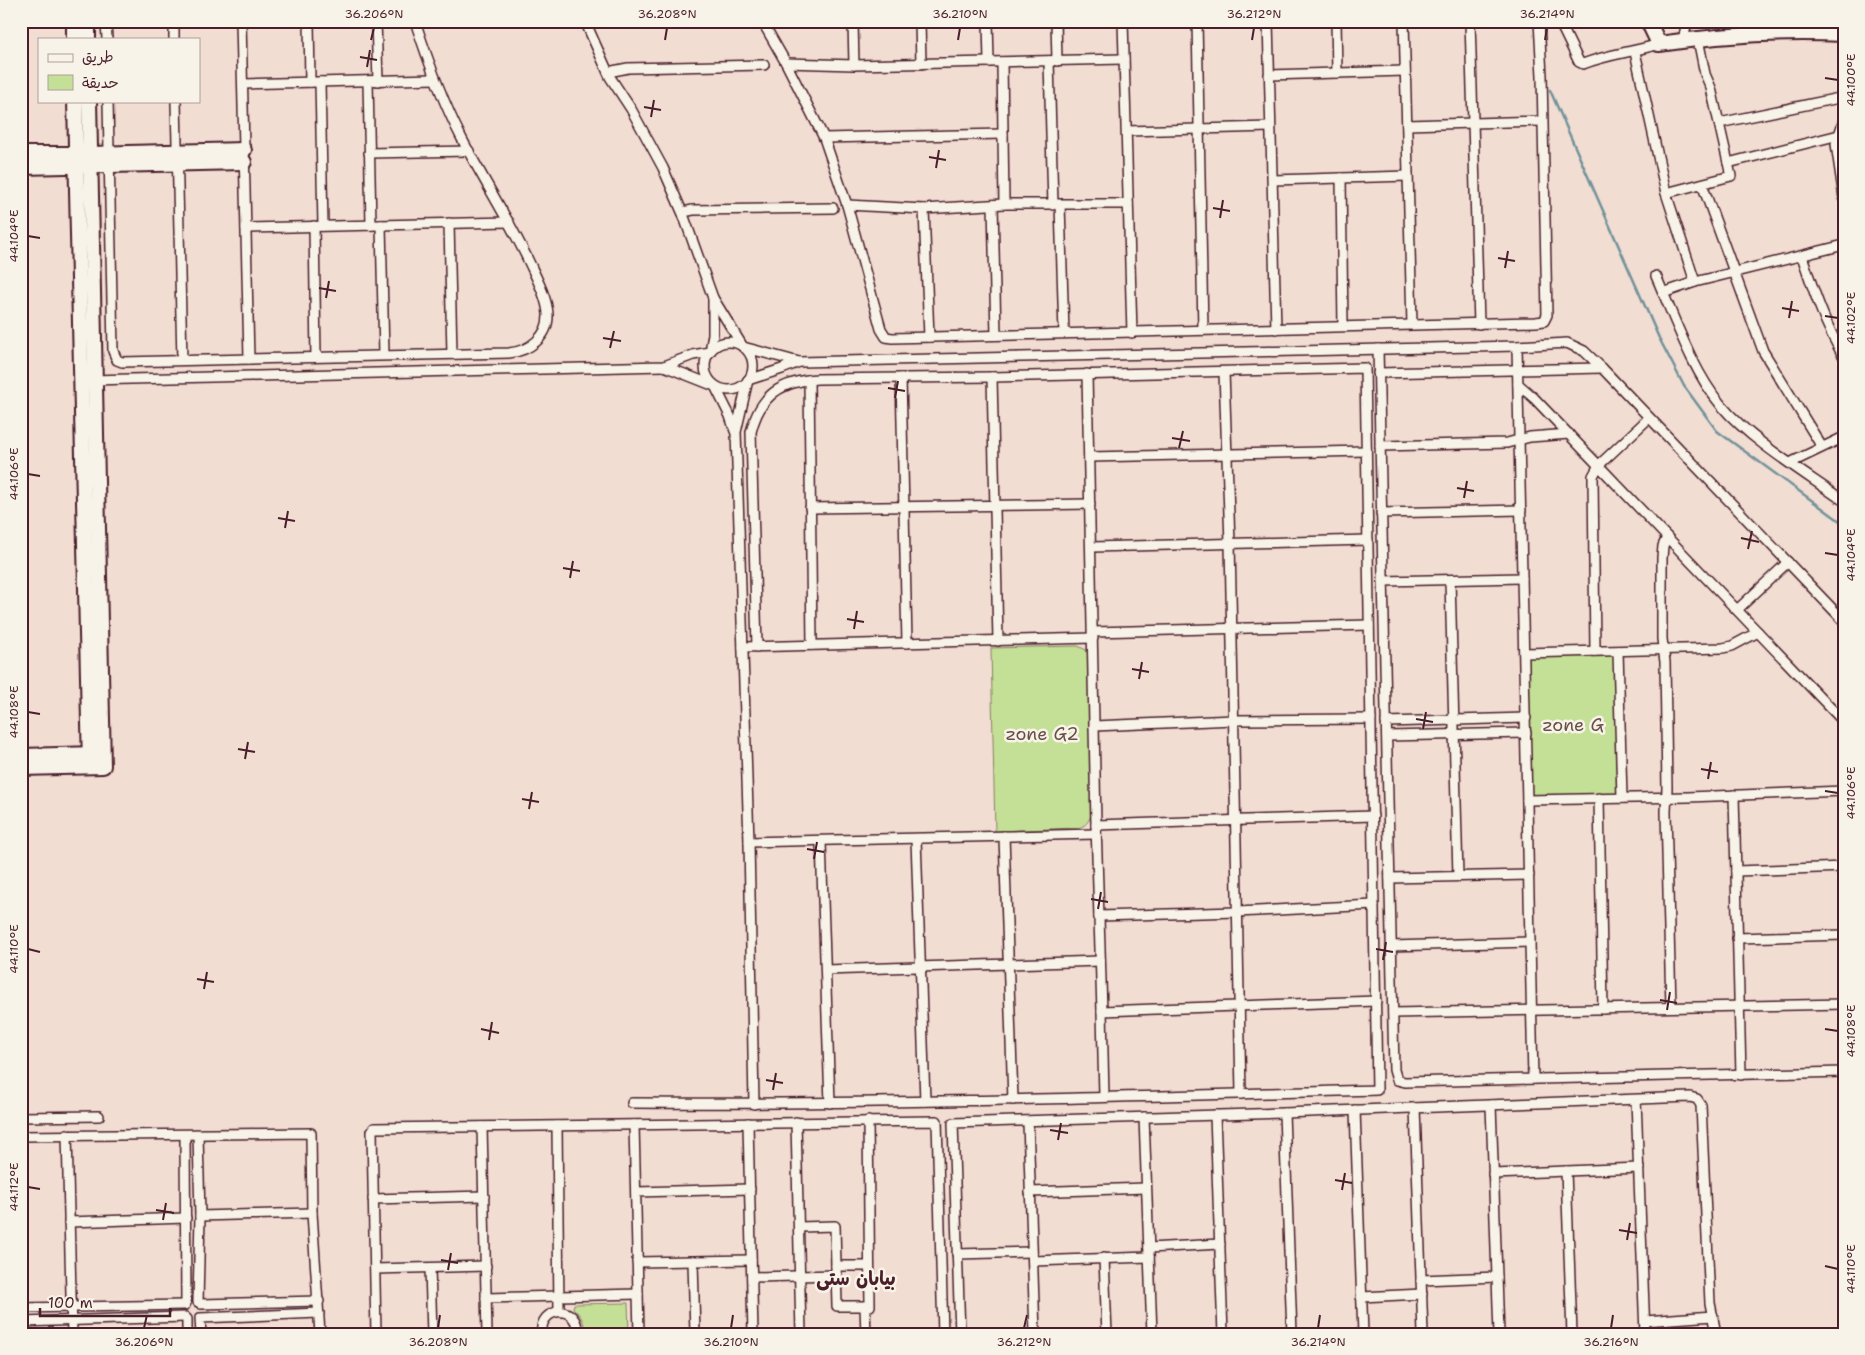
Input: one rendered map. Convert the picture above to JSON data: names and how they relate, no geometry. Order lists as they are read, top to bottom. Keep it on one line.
{"districts":["بیابان ستی"],"parks":["zone G","zone G2"],"legend":["طريق","حديقة"],"scale_bar":"100 m","coordinates":["36.206°N","36.208°N","36.210°N","36.212°N","36.214°N","44.100°E","44.104°E","44.102°E","44.106°E","44.108°E","44.110°E","44.112°E","36.216°N"]}
